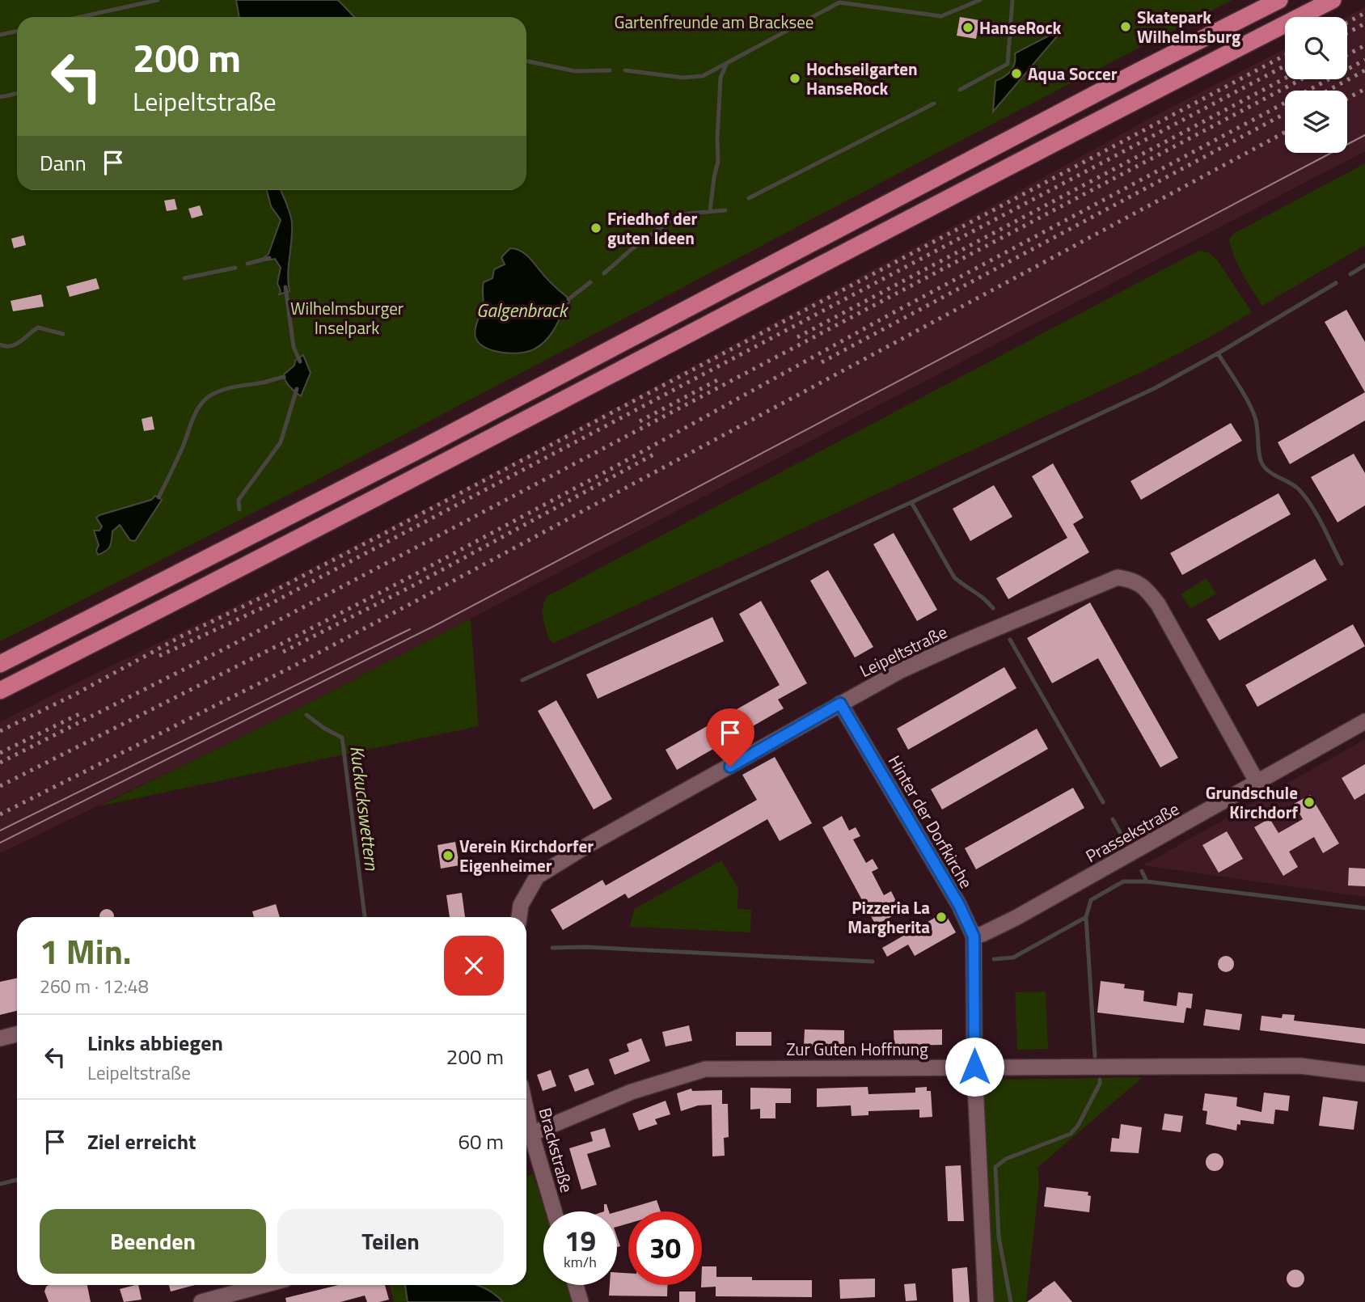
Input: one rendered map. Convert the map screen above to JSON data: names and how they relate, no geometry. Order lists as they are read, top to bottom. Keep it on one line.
{"streets":{"street":["Leipeltstraße","Hinter der Dorfkirche","Prassekstraße","Zur Guten Hoffnung","Brackstraße"]},"crossings":[["Leipeltstraße","Hinter der Dorfkirche"],["Leipeltstraße","Prassekstraße"],["Hinter der Dorfkirche","Prassekstraße"],["Hinter der Dorfkirche","Zur Guten Hoffnung"],["Zur Guten Hoffnung","Brackstraße"]],"water":["Galgenbrack","Kuckuckswettern"],"parks":["Gartenfreunde am Bracksee","Wilhelmsburger Inselpark"],"places":["Skatepark Wilhelmsburg","HanseRock","Aqua Soccer","Hochseilgarten HanseRock","Friedhof der guten Ideen","Grundschule Kirchdorf","Verein Kirchdorfer Eigenheimer","Pizzeria La Margherita"],"page":{"turn":["200 m","Leipeltstraße"],"then":"Dann","heading":["1 Min.","260 m · 12:48"],"list":[{"name":"Links abbiegen","note":"Leipeltstraße","value":"200 m"},{"name":"Ziel erreicht","value":"60 m"}],"buttons":["Beenden","Teilen"],"speed":"19 km/h","limit":"30"}}
